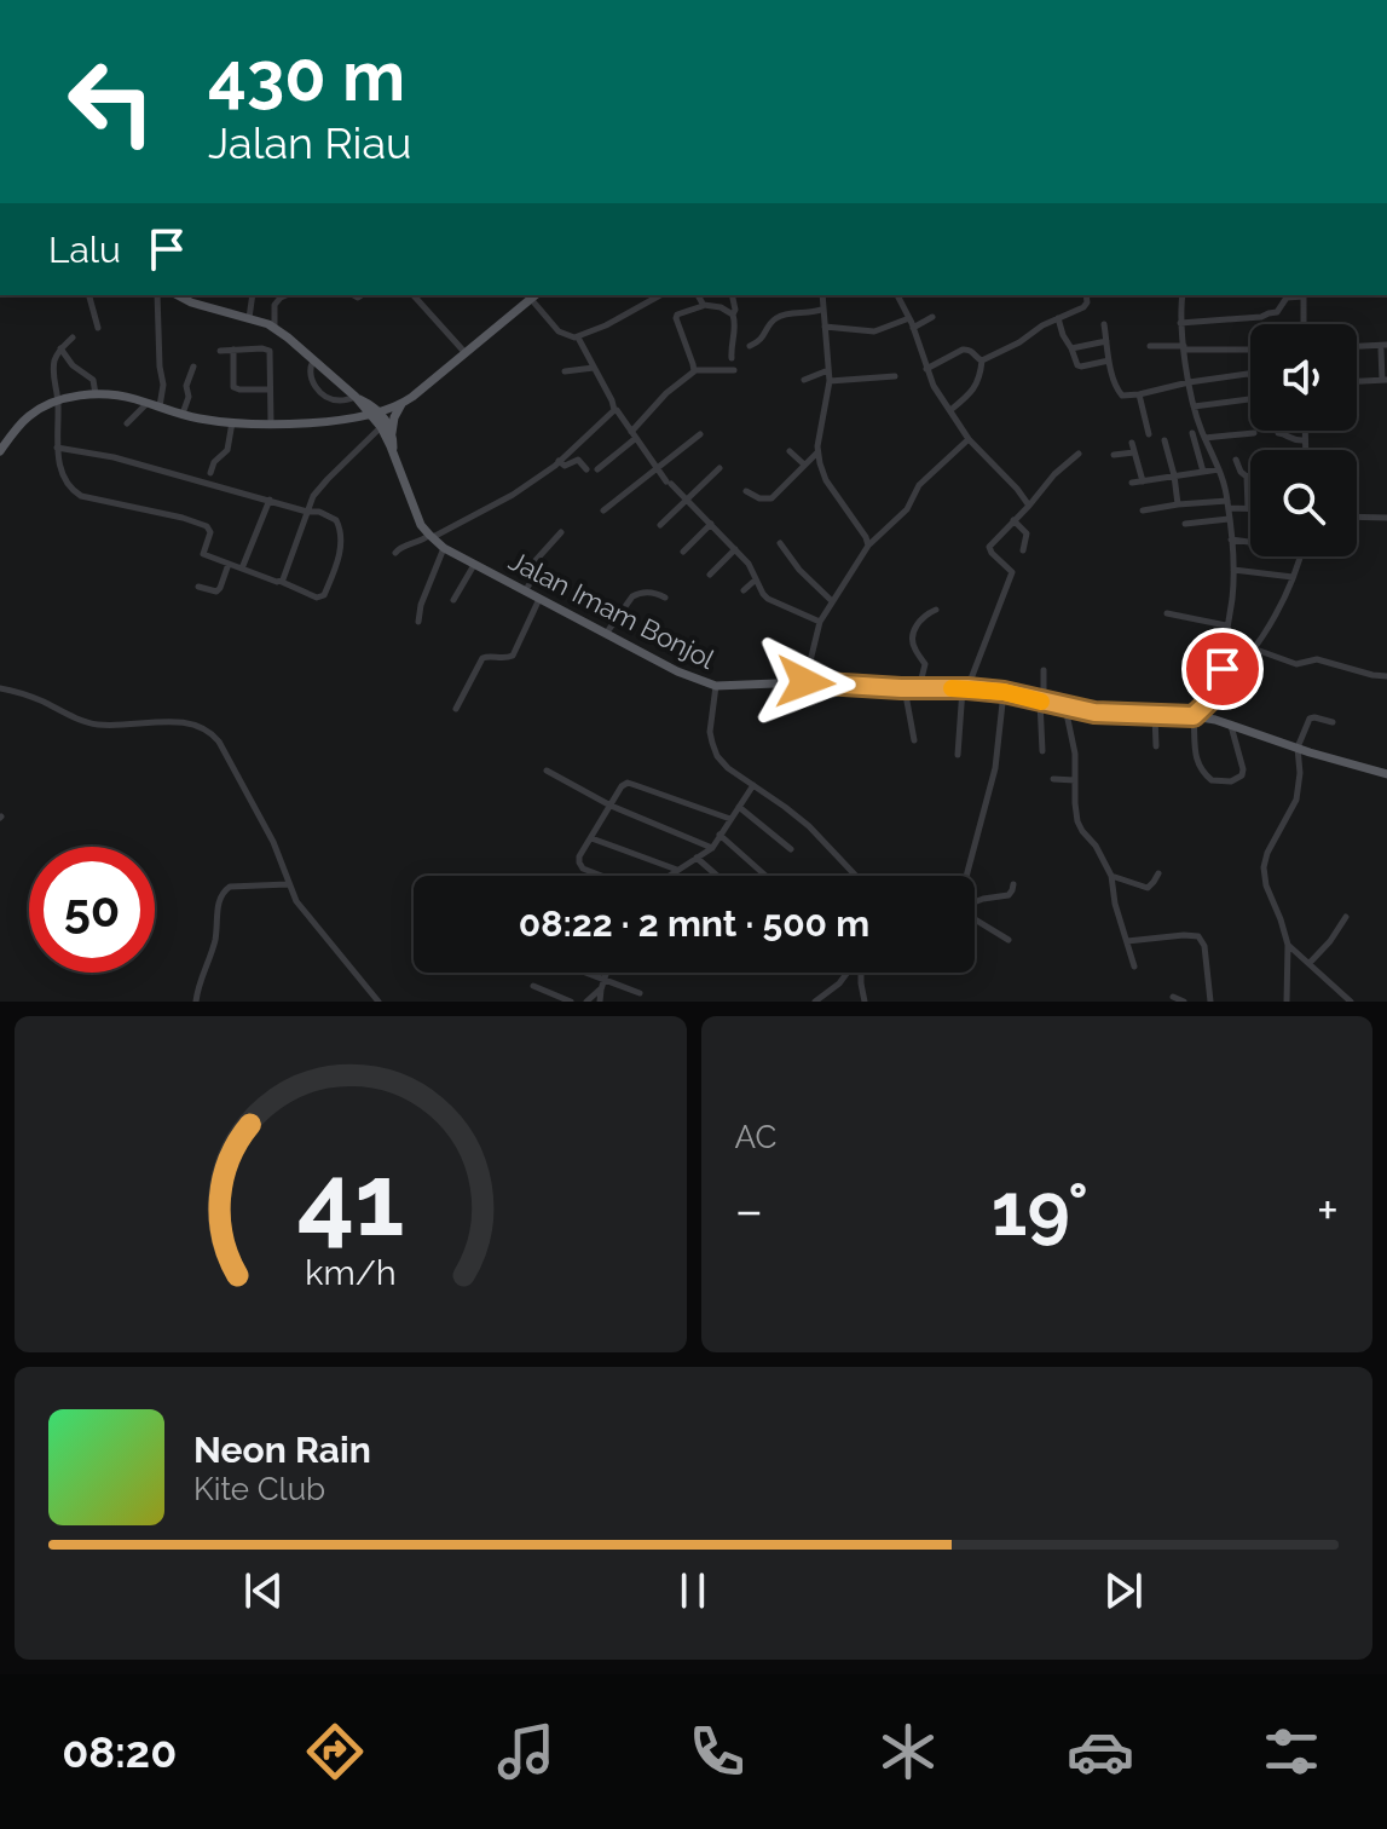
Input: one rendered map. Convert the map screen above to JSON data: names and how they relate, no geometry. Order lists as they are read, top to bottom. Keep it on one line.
{"streets":{"main road":["Jalan Imam Bonjol"]},"page":{"turn":["430 m","Jalan Riau"],"then":"Lalu","limit":"50","trip":"08:22 · 2 mnt · 500 m","tile":"AC","heat":["−","19°","+"],"song":["Neon Rain","Kite Club"],"tabs":"08:20","gauge":["41","km/h"]}}
